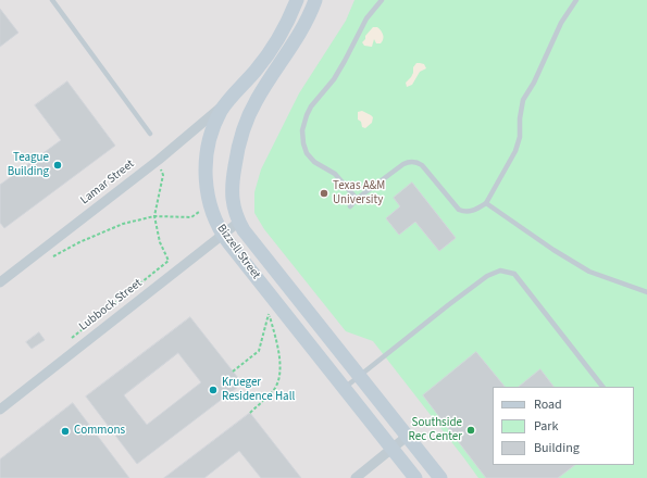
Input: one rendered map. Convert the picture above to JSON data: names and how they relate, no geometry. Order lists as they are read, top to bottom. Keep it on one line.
{"streets":{"street":["Lamar Street","Bizzell Street","Lubbock Street"]},"crossings":[["Lamar Street","Bizzell Street"],["Bizzell Street","Lubbock Street"]],"places":["Teague Building","Texas A&M University","Krueger Residence Hall","Southside Rec Center","Commons"],"legend":["Road","Park","Building"]}
